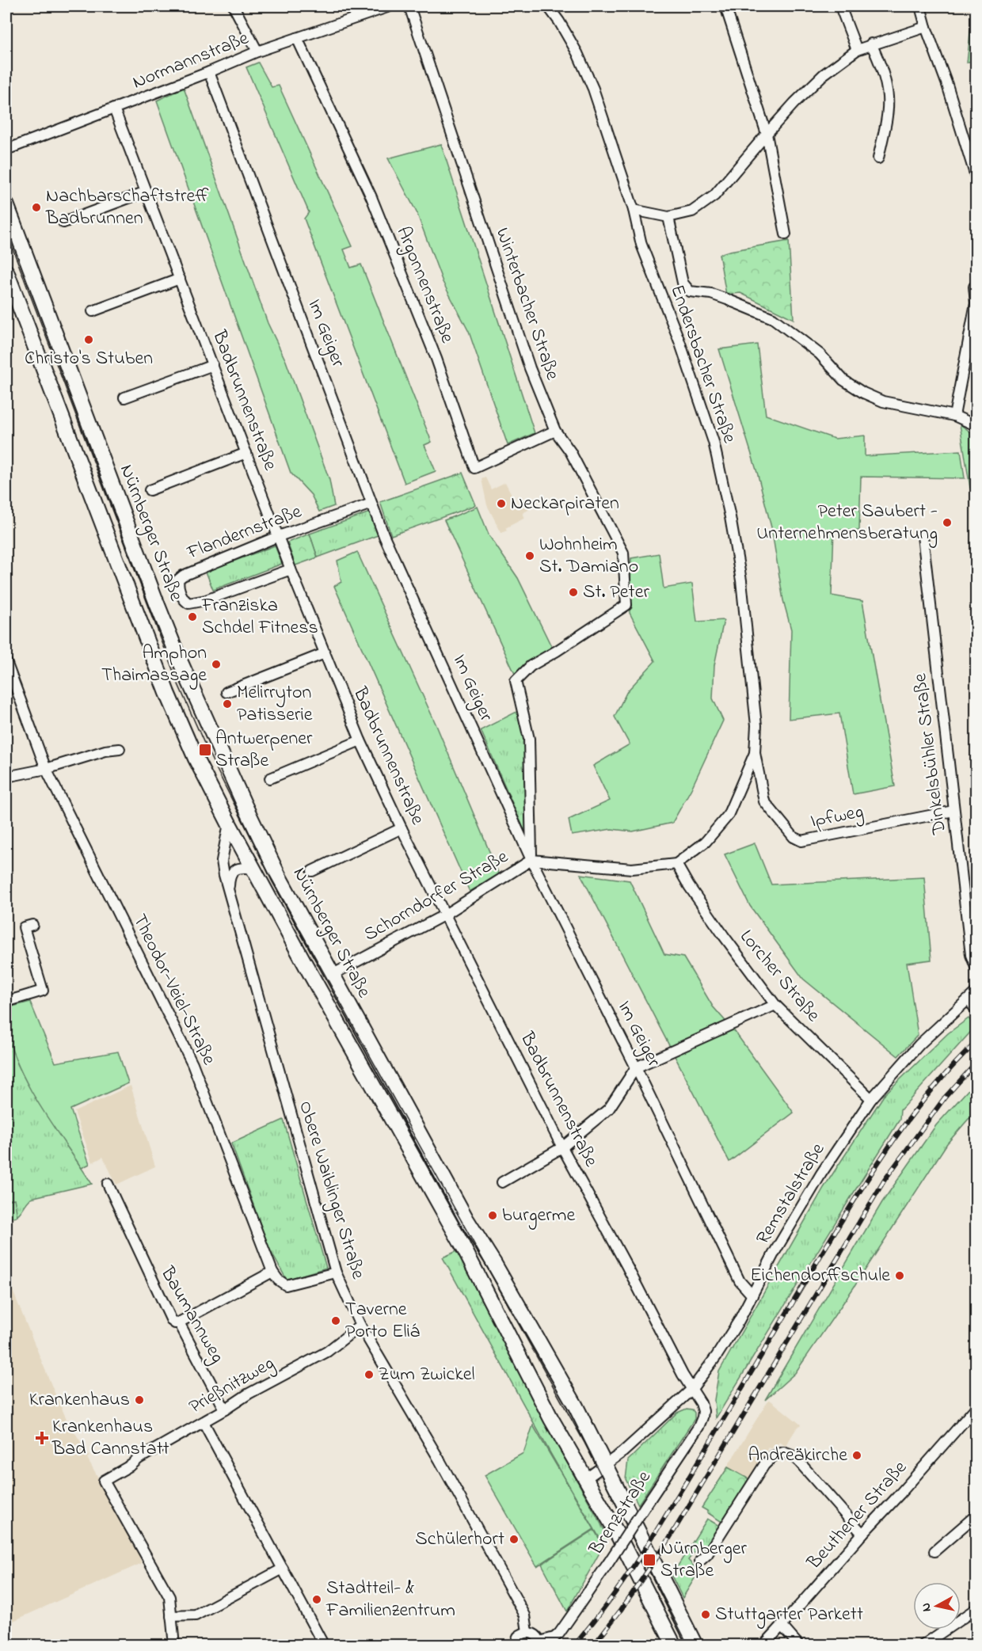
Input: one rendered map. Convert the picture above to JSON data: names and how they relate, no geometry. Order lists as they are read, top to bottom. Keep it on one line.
{"streets":{"main road":["Nürnberger Straße"],"street":["Normannstraße","Argonnenstraße","Winterbacher Straße","Im Geiger","Endersbacher Straße","Badbrunnenstraße","Flandernstraße","Dinkelsbühler Straße","Ipfweg","Schorndorfer Straße","Lorcher Straße","Theodor-Veiel-Straße","Obere Waiblinger Straße","Remstalstraße","Baumannweg","Prießnitzweg","Brenzstraße","Beuthener Straße"]},"crossings":[["Normannstraße","Argonnenstraße"],["Normannstraße","Im Geiger"],["Normannstraße","Badbrunnenstraße"],["Argonnenstraße","Winterbacher Straße"],["Winterbacher Straße","Im Geiger"],["Winterbacher Straße","Schorndorfer Straße"],["Im Geiger","Flandernstraße"],["Im Geiger","Schorndorfer Straße"],["Im Geiger","Remstalstraße"],["Endersbacher Straße","Ipfweg"],["Badbrunnenstraße","Flandernstraße"],["Badbrunnenstraße","Schorndorfer Straße"],["Badbrunnenstraße","Remstalstraße"],["Badbrunnenstraße","Brenzstraße"],["Nürnberger Straße","Schorndorfer Straße"],["Nürnberger Straße","Obere Waiblinger Straße"],["Nürnberger Straße","Remstalstraße"],["Dinkelsbühler Straße","Ipfweg"],["Lorcher Straße","Remstalstraße"],["Obere Waiblinger Straße","Prießnitzweg"],["Remstalstraße","Brenzstraße"],["Baumannweg","Prießnitzweg"]],"places":{"other":["Nachbarschaftstreff Badbrunnen","Christo's Stuben","Neckarpiraten","Peter Saubert - Unternehmensberatung","Wohnheim St. Damiano","St. Peter","Franziska Schdel Fitness","Amphon Thaimassage","Melirryton Patisserie","burgerme","Eichendorffschule","Taverne Porto Eliá","Zum Zwickel","Krankenhaus","Andreäkirche","Schülerhort","Stadtteil- & Familienzentrum","Stuttgarter Parkett"],"transit":["Antwerpener Straße","Nürnberger Straße"],"health":["Krankenhaus Bad Cannstatt"]},"north":"left"}
